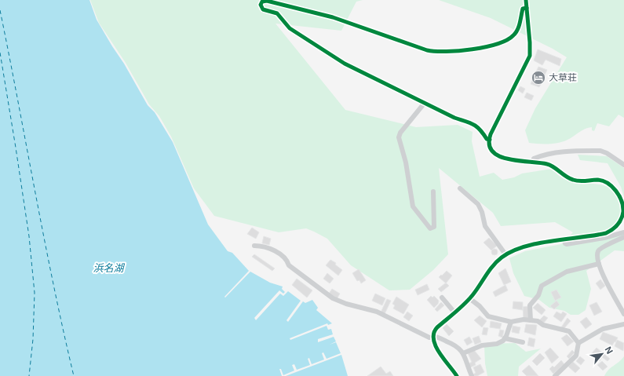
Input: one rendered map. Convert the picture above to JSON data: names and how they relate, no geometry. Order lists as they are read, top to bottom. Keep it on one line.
{"water":["浜名湖"],"places":{"hotel":["大草荘"]},"north":"top right"}
